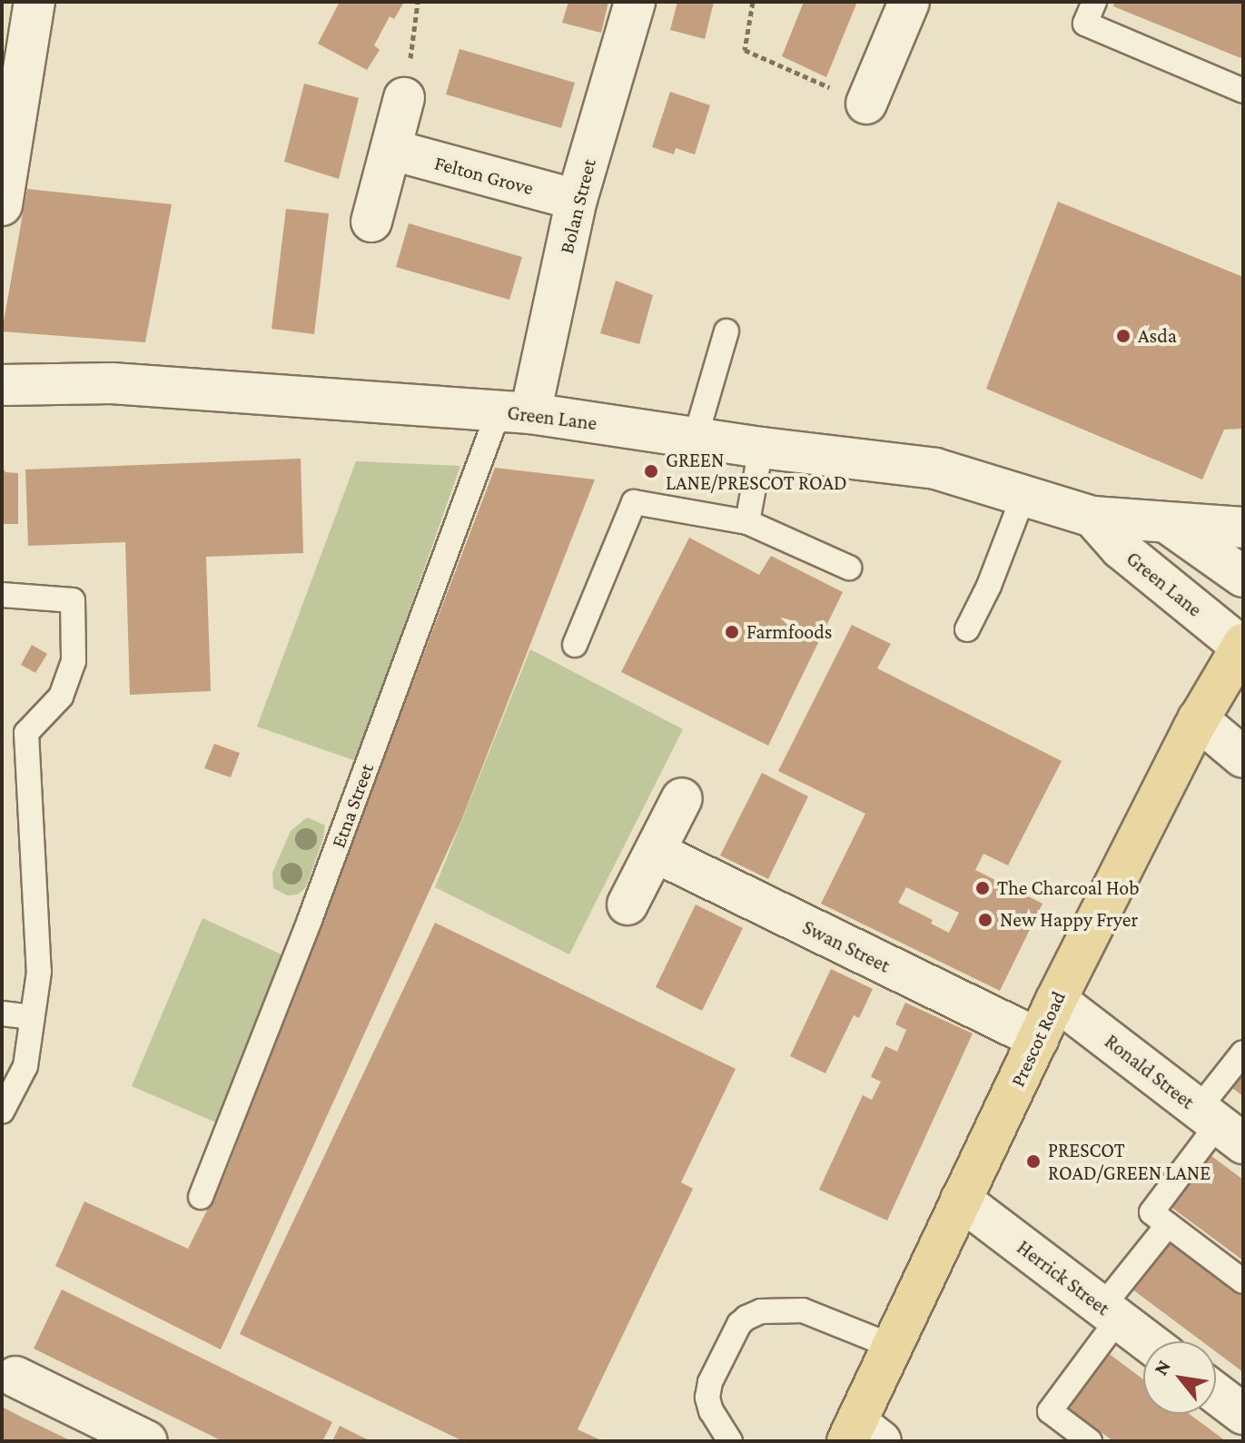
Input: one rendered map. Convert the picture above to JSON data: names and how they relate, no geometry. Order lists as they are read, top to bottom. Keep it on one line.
{"streets":{"main road":["Prescot Road"],"street":["Felton Grove","Bolan Street","Green Lane","Swan Street","Ronald Street","Herrick Street"],"lane":["Etna Street"]},"crossings":[["Felton Grove","Bolan Street"],["Bolan Street","Green Lane"],["Bolan Street","Etna Street"],["Green Lane","Etna Street"],["Green Lane","Prescot Road"],["Swan Street","Prescot Road"],["Prescot Road","Ronald Street"],["Prescot Road","Herrick Street"]],"places":["Asda","GREEN LANE/PRESCOT ROAD","Farmfoods","The Charcoal Hob","New Happy Fryer","PRESCOT ROAD/GREEN LANE"],"north":"top left"}
